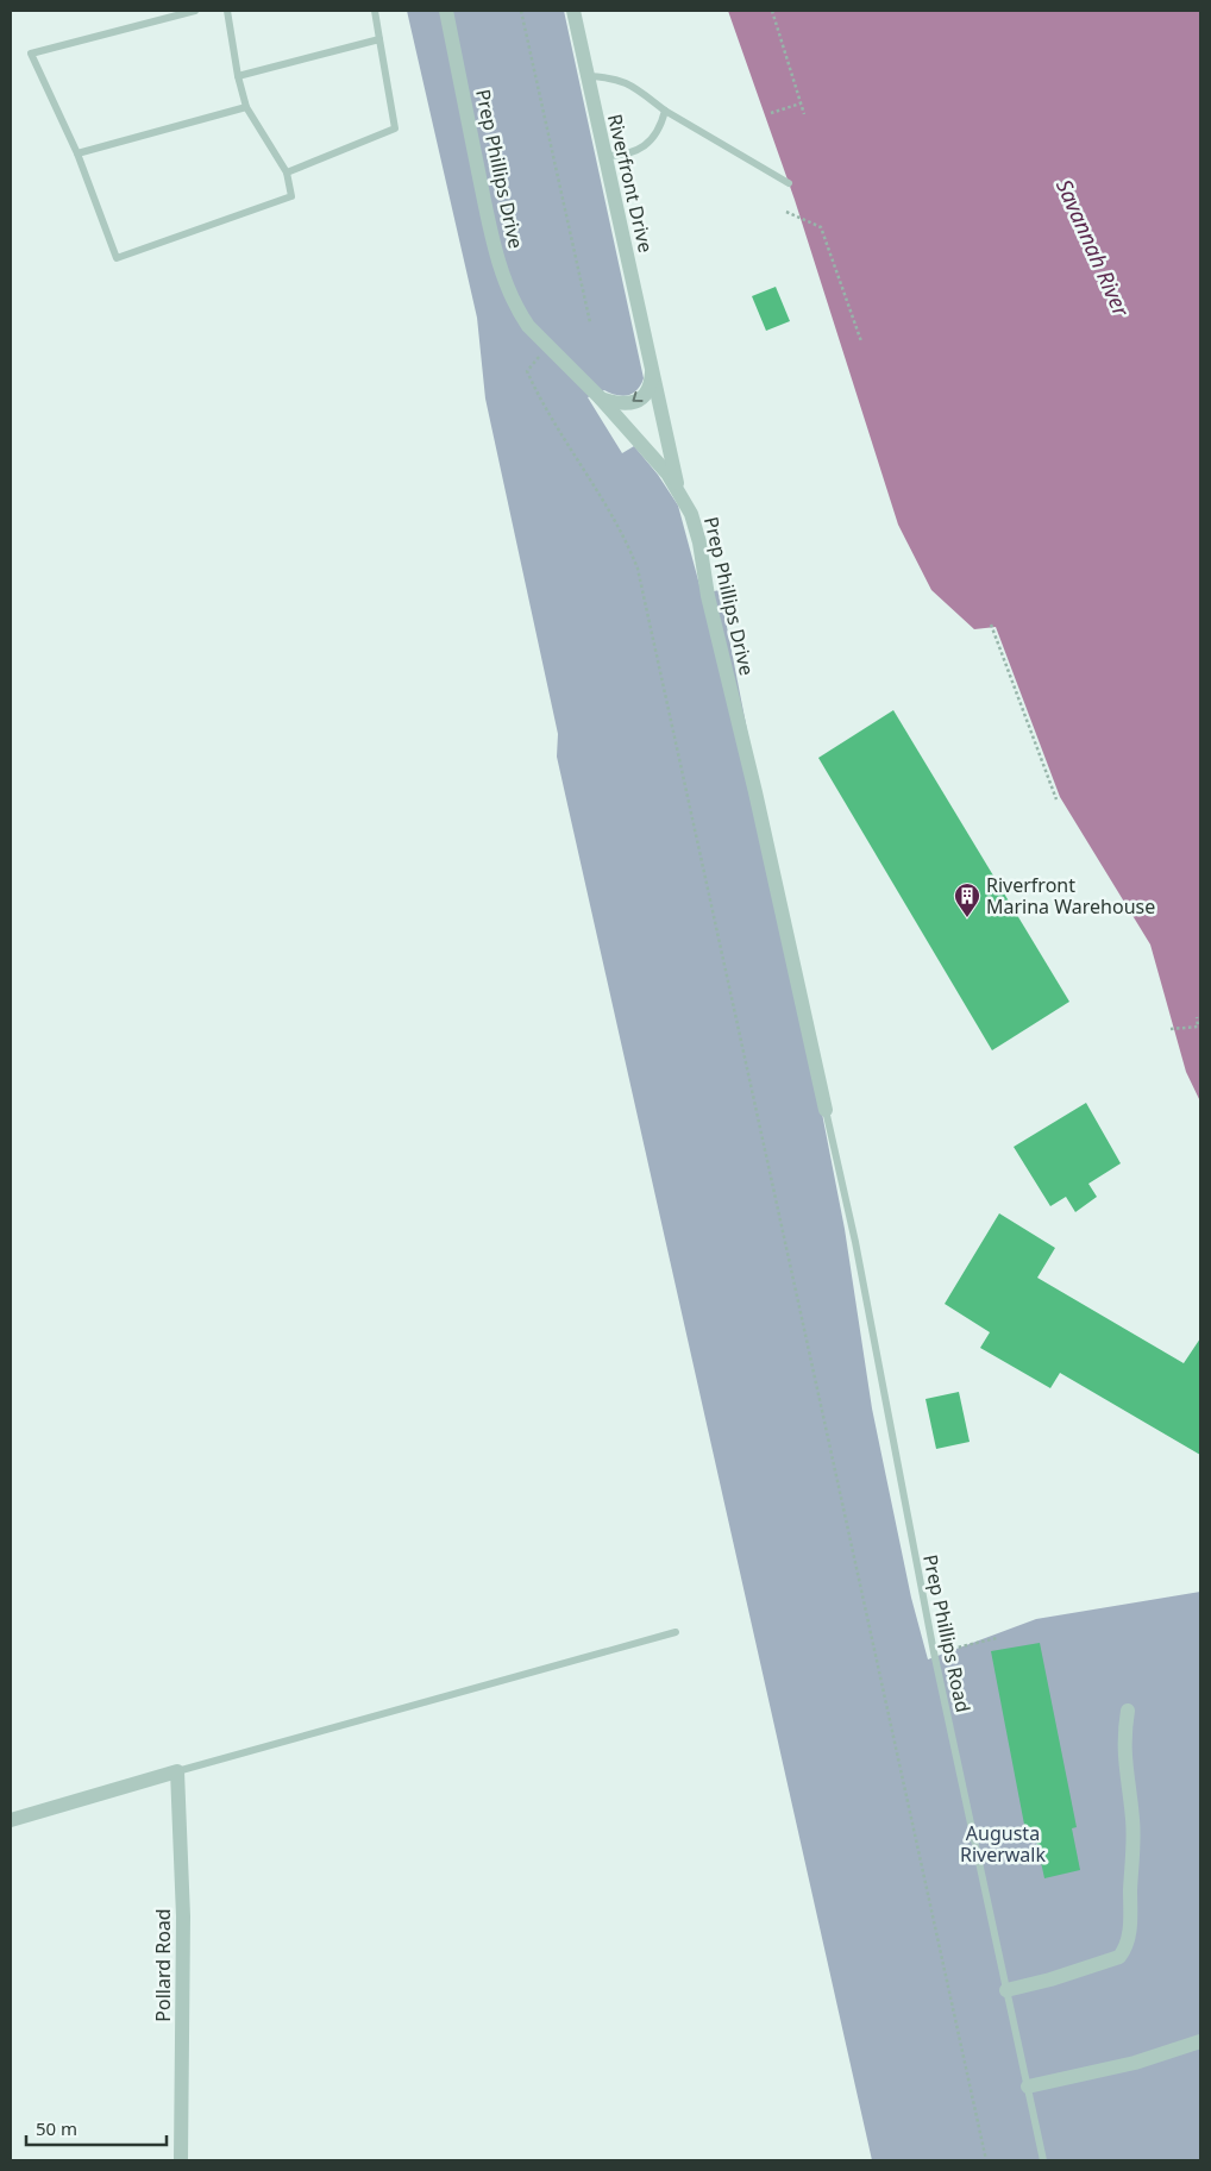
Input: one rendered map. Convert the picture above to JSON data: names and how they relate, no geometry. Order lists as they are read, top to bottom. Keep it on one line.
{"streets":{"street":["Prep Phillips Drive","Riverfront Drive","Pollard Road"],"lane":["Prep Phillips Road"]},"crossings":[["Prep Phillips Drive","Riverfront Drive"],["Prep Phillips Drive","Prep Phillips Road"]],"water":["Savannah River"],"parks":["Augusta Riverwalk"],"places":{"building":["Riverfront Marina Warehouse"]},"scale_bar":"50 m"}
